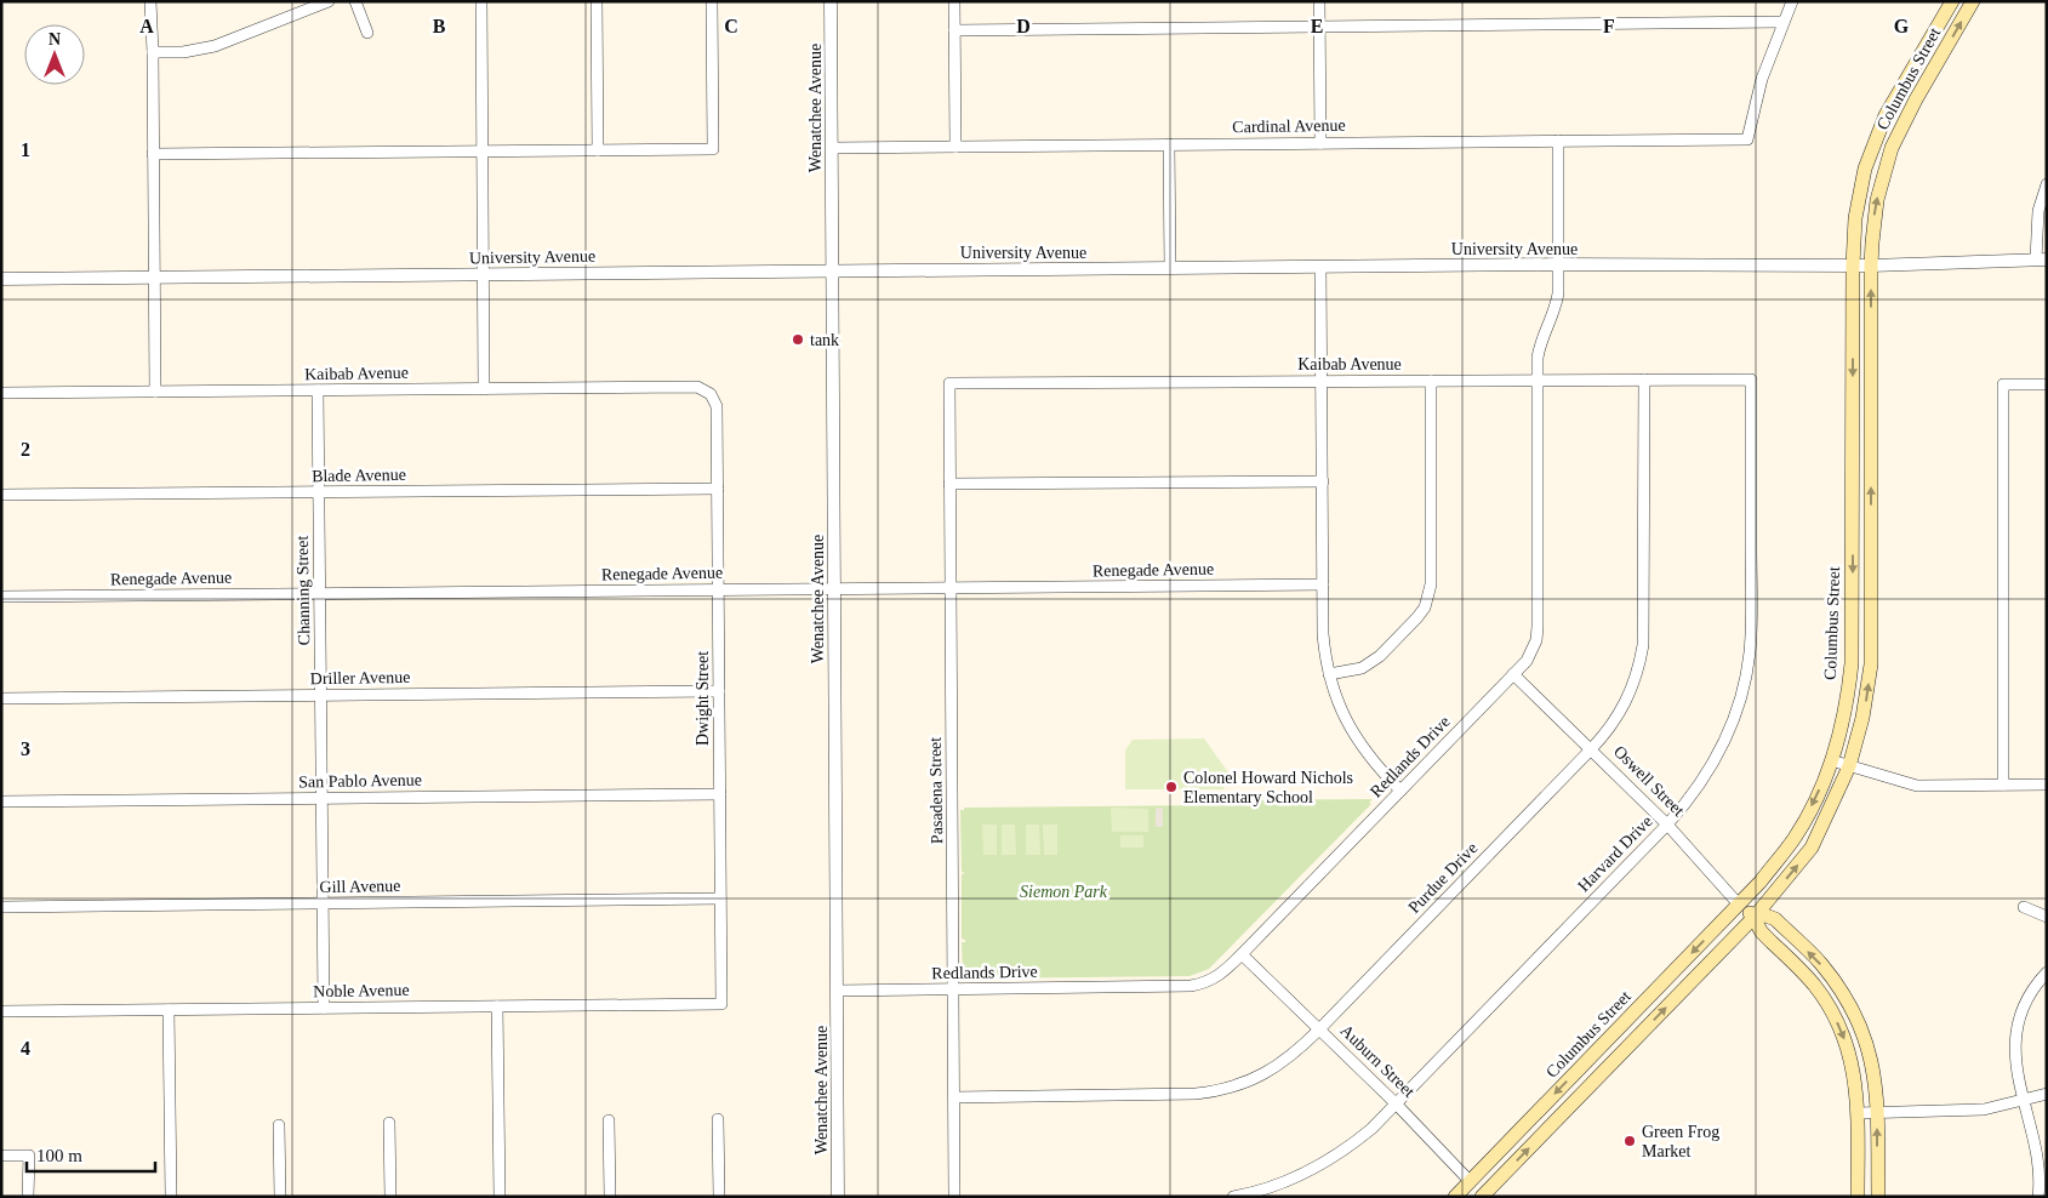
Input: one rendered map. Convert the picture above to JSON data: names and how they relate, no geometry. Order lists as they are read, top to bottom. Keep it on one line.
{"streets":{"main road":["Columbus Street","Oswell Street","Auburn Street"],"street":["Wenatchee Avenue","Cardinal Avenue","University Avenue","Kaibab Avenue","Blade Avenue","Renegade Avenue","Channing Street","Driller Avenue","Dwight Street","Redlands Drive","San Pablo Avenue","Pasadena Street","Harvard Drive","Purdue Drive","Gill Avenue","Noble Avenue"]},"crossings":[["Columbus Street","University Avenue"],["Columbus Street","Oswell Street"],["Columbus Street","Auburn Street"],["Wenatchee Avenue","Cardinal Avenue"],["Wenatchee Avenue","University Avenue"],["Wenatchee Avenue","Renegade Avenue"],["Wenatchee Avenue","Redlands Drive"],["Cardinal Avenue","Redlands Drive"],["University Avenue","Redlands Drive"],["Kaibab Avenue","Channing Street"],["Kaibab Avenue","Dwight Street"],["Kaibab Avenue","Redlands Drive"],["Kaibab Avenue","Pasadena Street"],["Kaibab Avenue","Harvard Drive"],["Kaibab Avenue","Purdue Drive"],["Blade Avenue","Channing Street"],["Blade Avenue","Dwight Street"],["Renegade Avenue","Channing Street"],["Renegade Avenue","Dwight Street"],["Renegade Avenue","Pasadena Street"],["Channing Street","Driller Avenue"],["Channing Street","San Pablo Avenue"],["Channing Street","Gill Avenue"],["Channing Street","Noble Avenue"],["Driller Avenue","Dwight Street"],["Dwight Street","San Pablo Avenue"],["Dwight Street","Gill Avenue"],["Dwight Street","Noble Avenue"],["Redlands Drive","Oswell Street"],["Redlands Drive","Pasadena Street"],["Redlands Drive","Auburn Street"],["Oswell Street","Harvard Drive"],["Oswell Street","Purdue Drive"],["Pasadena Street","Purdue Drive"],["Harvard Drive","Auburn Street"],["Purdue Drive","Auburn Street"]],"parks":["Siemon Park"],"places":["tank","Colonel Howard Nichols Elementary School","Green Frog Market"],"scale_bar":"100 m","north":"top","grid":{"columns":["A","B","C","D","E","F","G"],"rows":["1","2","3","4"]}}
